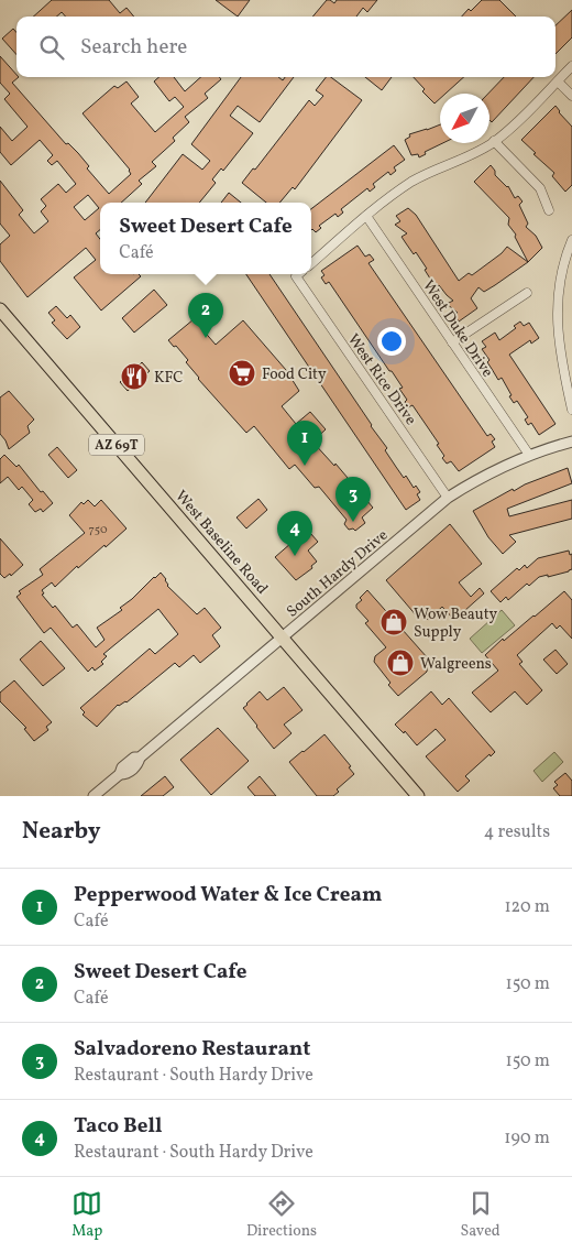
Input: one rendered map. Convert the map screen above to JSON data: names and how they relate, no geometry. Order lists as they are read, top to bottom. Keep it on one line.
{"streets":{"main road":["AZ 69T","West Baseline Road"],"street":["West Duke Drive","West Rice Drive","South Hardy Drive"]},"crossings":[["West Duke Drive","South Hardy Drive"],["West Rice Drive","South Hardy Drive"],["West Baseline Road","South Hardy Drive"]],"places":{"supermarket":["Food City"],"restaurant":["KFC"],"shop":["Wow Beauty Supply","Walgreens"]},"house_numbers":["750"],"north":"bottom left","page":{"search":"Search here","popup":["Sweet Desert Cafe","Café"],"pins":["2","1","3","4"],"heading":["Nearby","4 results"],"list":[{"mark":"1","name":"Pepperwood Water & Ice Cream","note":"Café","value":"120 m"},{"mark":"2","name":"Sweet Desert Cafe","note":"Café","value":"150 m"},{"mark":"3","name":"Salvadoreno Restaurant","note":"Restaurant · South Hardy Drive","value":"150 m"},{"mark":"4","name":"Taco Bell","note":"Restaurant · South Hardy Drive","value":"190 m"}],"nav":["Map","Directions","Saved"]}}
